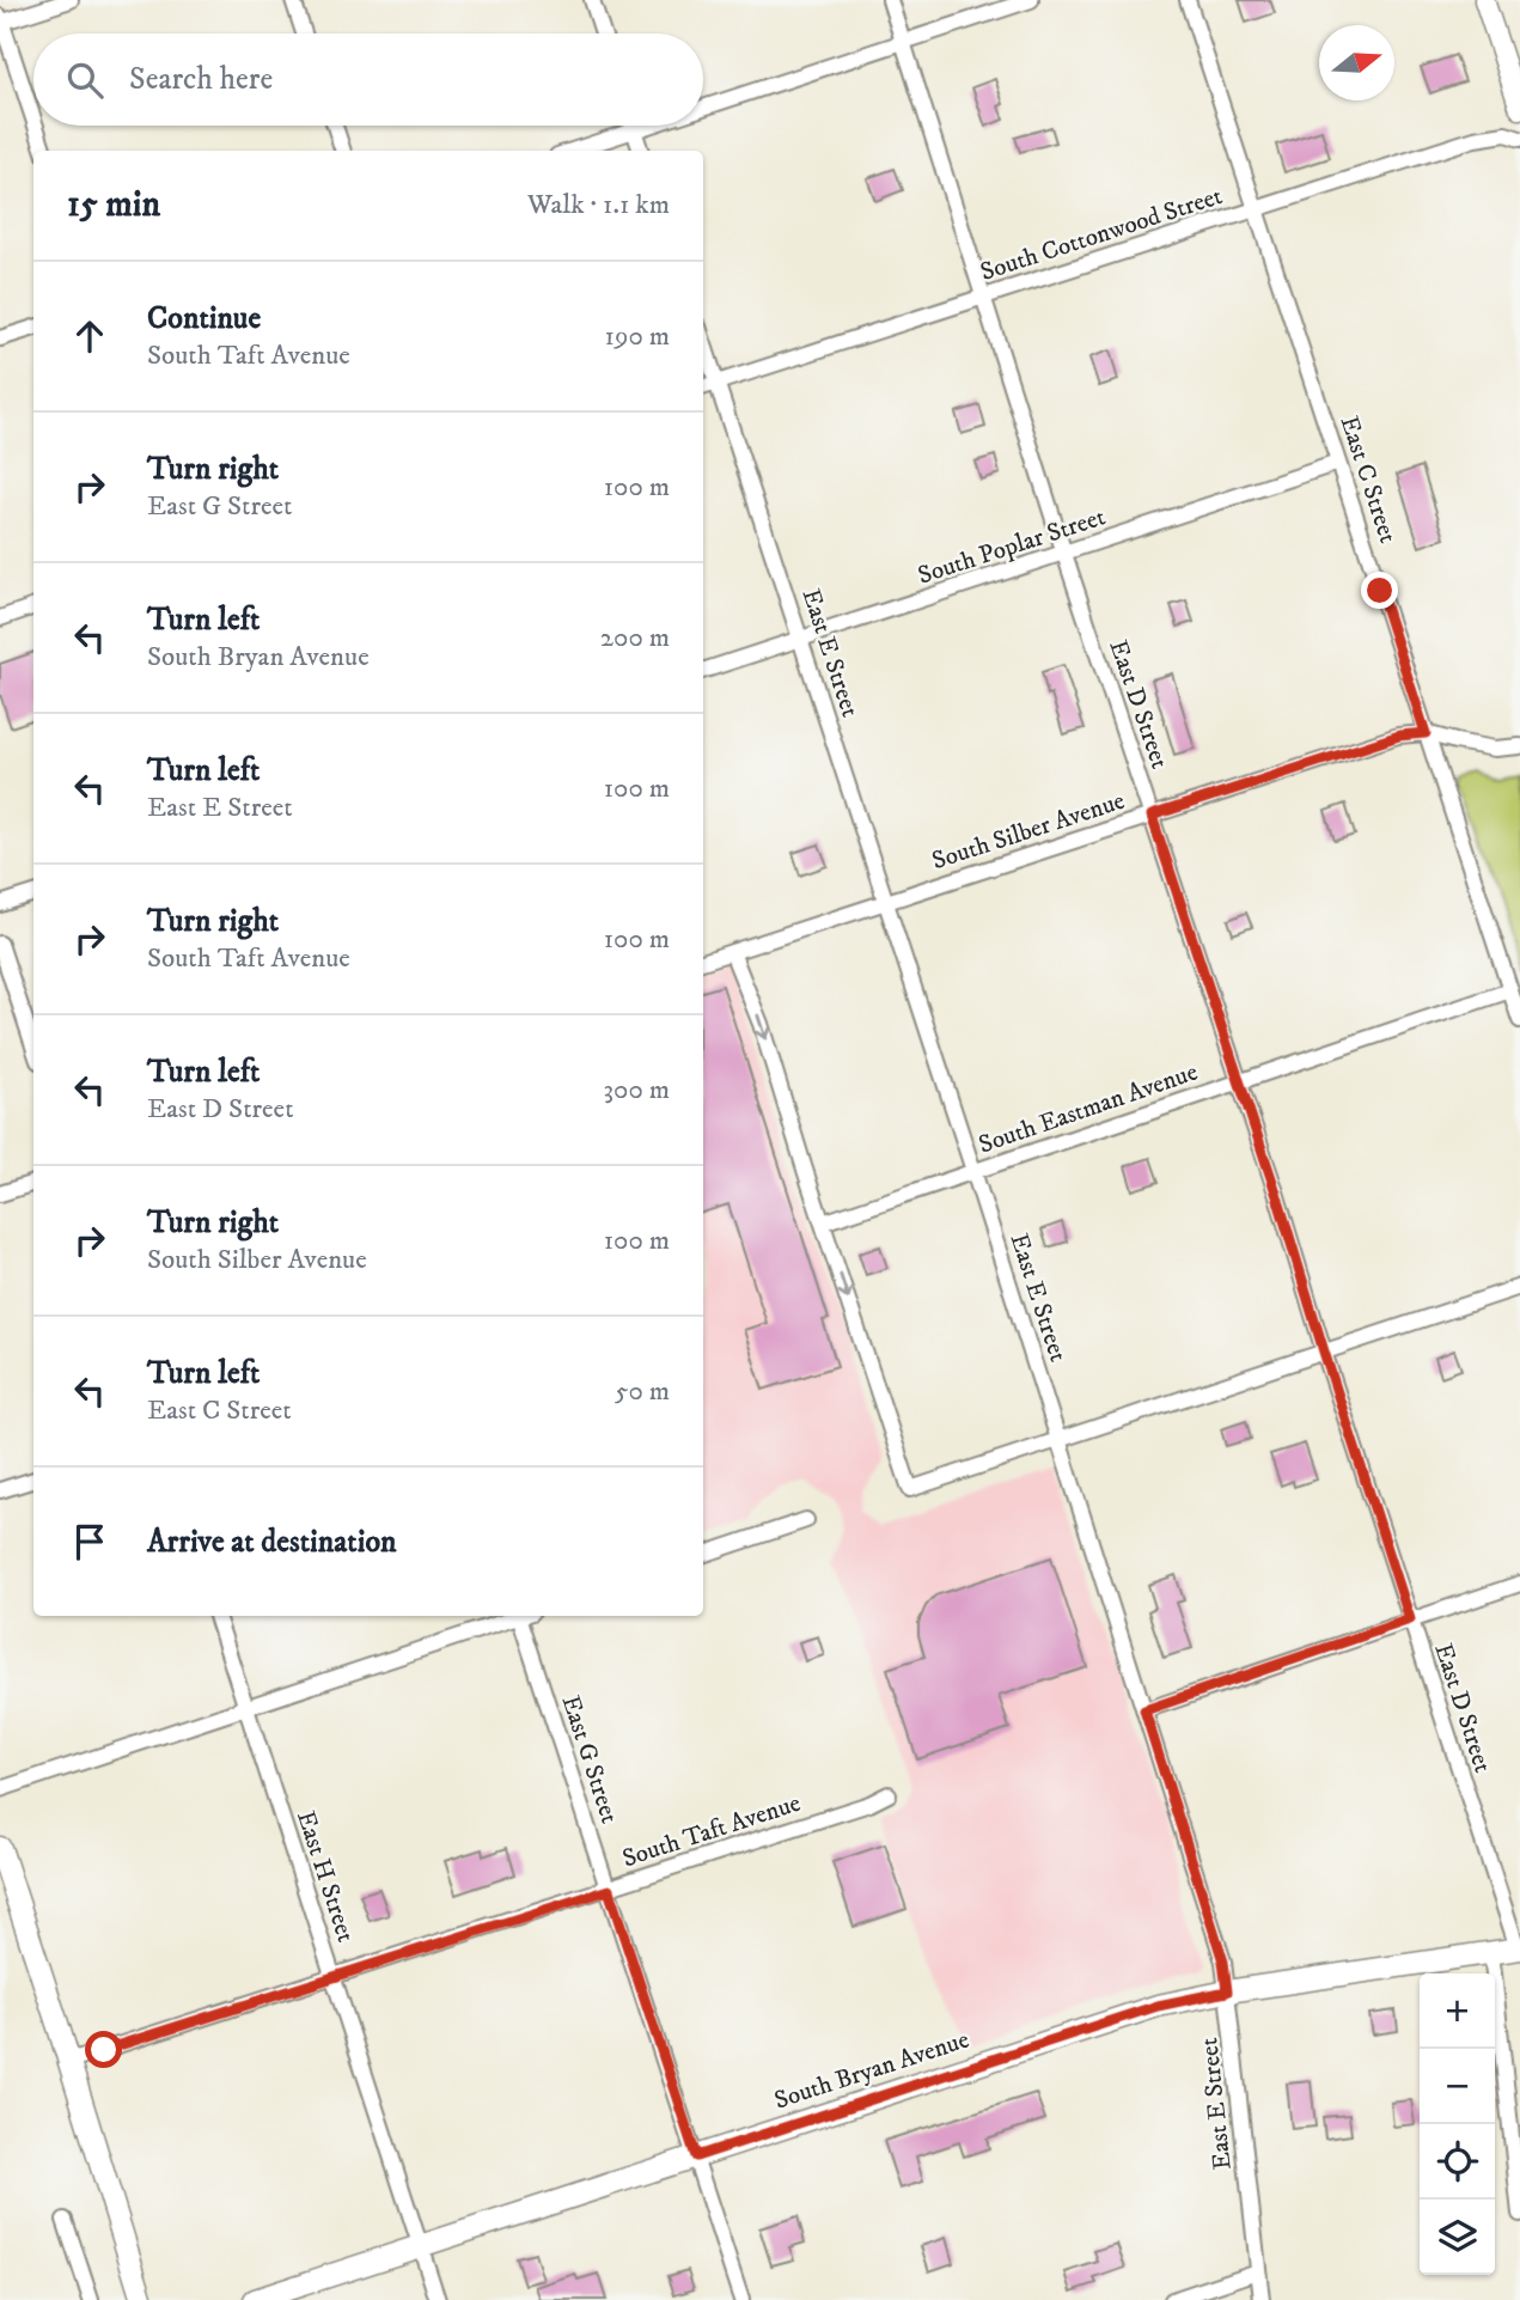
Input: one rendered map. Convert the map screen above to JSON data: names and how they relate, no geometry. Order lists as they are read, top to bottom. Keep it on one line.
{"streets":{"main road":["South Bryan Avenue"],"street":["South Cottonwood Street","East C Street","South Poplar Street","East E Street","East D Street","South Silber Avenue","South Eastman Avenue","East G Street","South Taft Avenue","East H Street"]},"crossings":[["South Cottonwood Street","East C Street"],["South Cottonwood Street","East E Street"],["South Cottonwood Street","East D Street"],["East C Street","South Poplar Street"],["East C Street","South Silber Avenue"],["East C Street","South Eastman Avenue"],["South Poplar Street","East E Street"],["South Poplar Street","East D Street"],["East E Street","South Silber Avenue"],["East E Street","South Eastman Avenue"],["East E Street","South Bryan Avenue"],["East D Street","South Silber Avenue"],["East D Street","South Eastman Avenue"],["East D Street","South Bryan Avenue"],["East G Street","South Taft Avenue"],["East G Street","South Bryan Avenue"],["South Taft Avenue","East H Street"],["East H Street","South Bryan Avenue"]],"north":"right","page":{"search":"Search here","heading":["15 min","Walk · 1.1 km"],"list":[["Continue","South Taft Avenue","190 m"],["Turn right","East G Street","100 m"],["Turn left","South Bryan Avenue","200 m"],["Turn left","East E Street","100 m"],["Turn right","South Taft Avenue","100 m"],["Turn left","East D Street","300 m"],["Turn right","South Silber Avenue","100 m"],["Turn left","East C Street","50 m"],"Arrive at destination"],"map_buttons":["+","−"]}}
